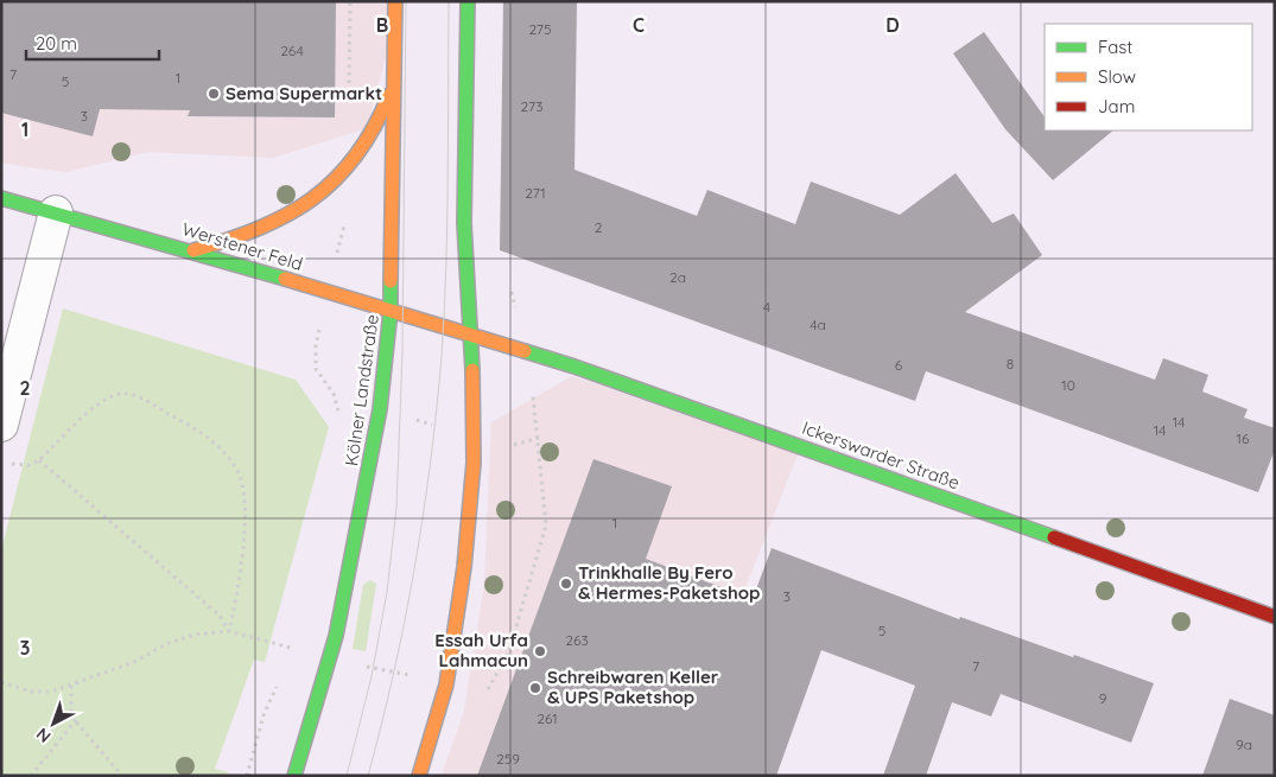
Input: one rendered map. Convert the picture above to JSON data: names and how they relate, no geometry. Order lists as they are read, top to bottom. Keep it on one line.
{"streets":{"main road":["Werstener Feld","Kölner Landstraße","Ickerswarder Straße"]},"crossings":[["Werstener Feld","Kölner Landstraße"],["Werstener Feld","Ickerswarder Straße"]],"places":["Sema Supermarkt","Trinkhalle By Fero & Hermes-Paketshop","Essah Urfa Lahmacun","Schreibwaren Keller & UPS Paketshop"],"house_numbers":["275","264","7","1","5","273","3","271","2","2a","4","4a","8","6","10","14","14","16","1","3","5","263","7","9","261","9a","259"],"legend":["Fast","Slow","Jam"],"scale_bar":"20 m","north":"bottom left","grid":{"columns":["B","C","D"],"rows":["1","2","3"]}}
